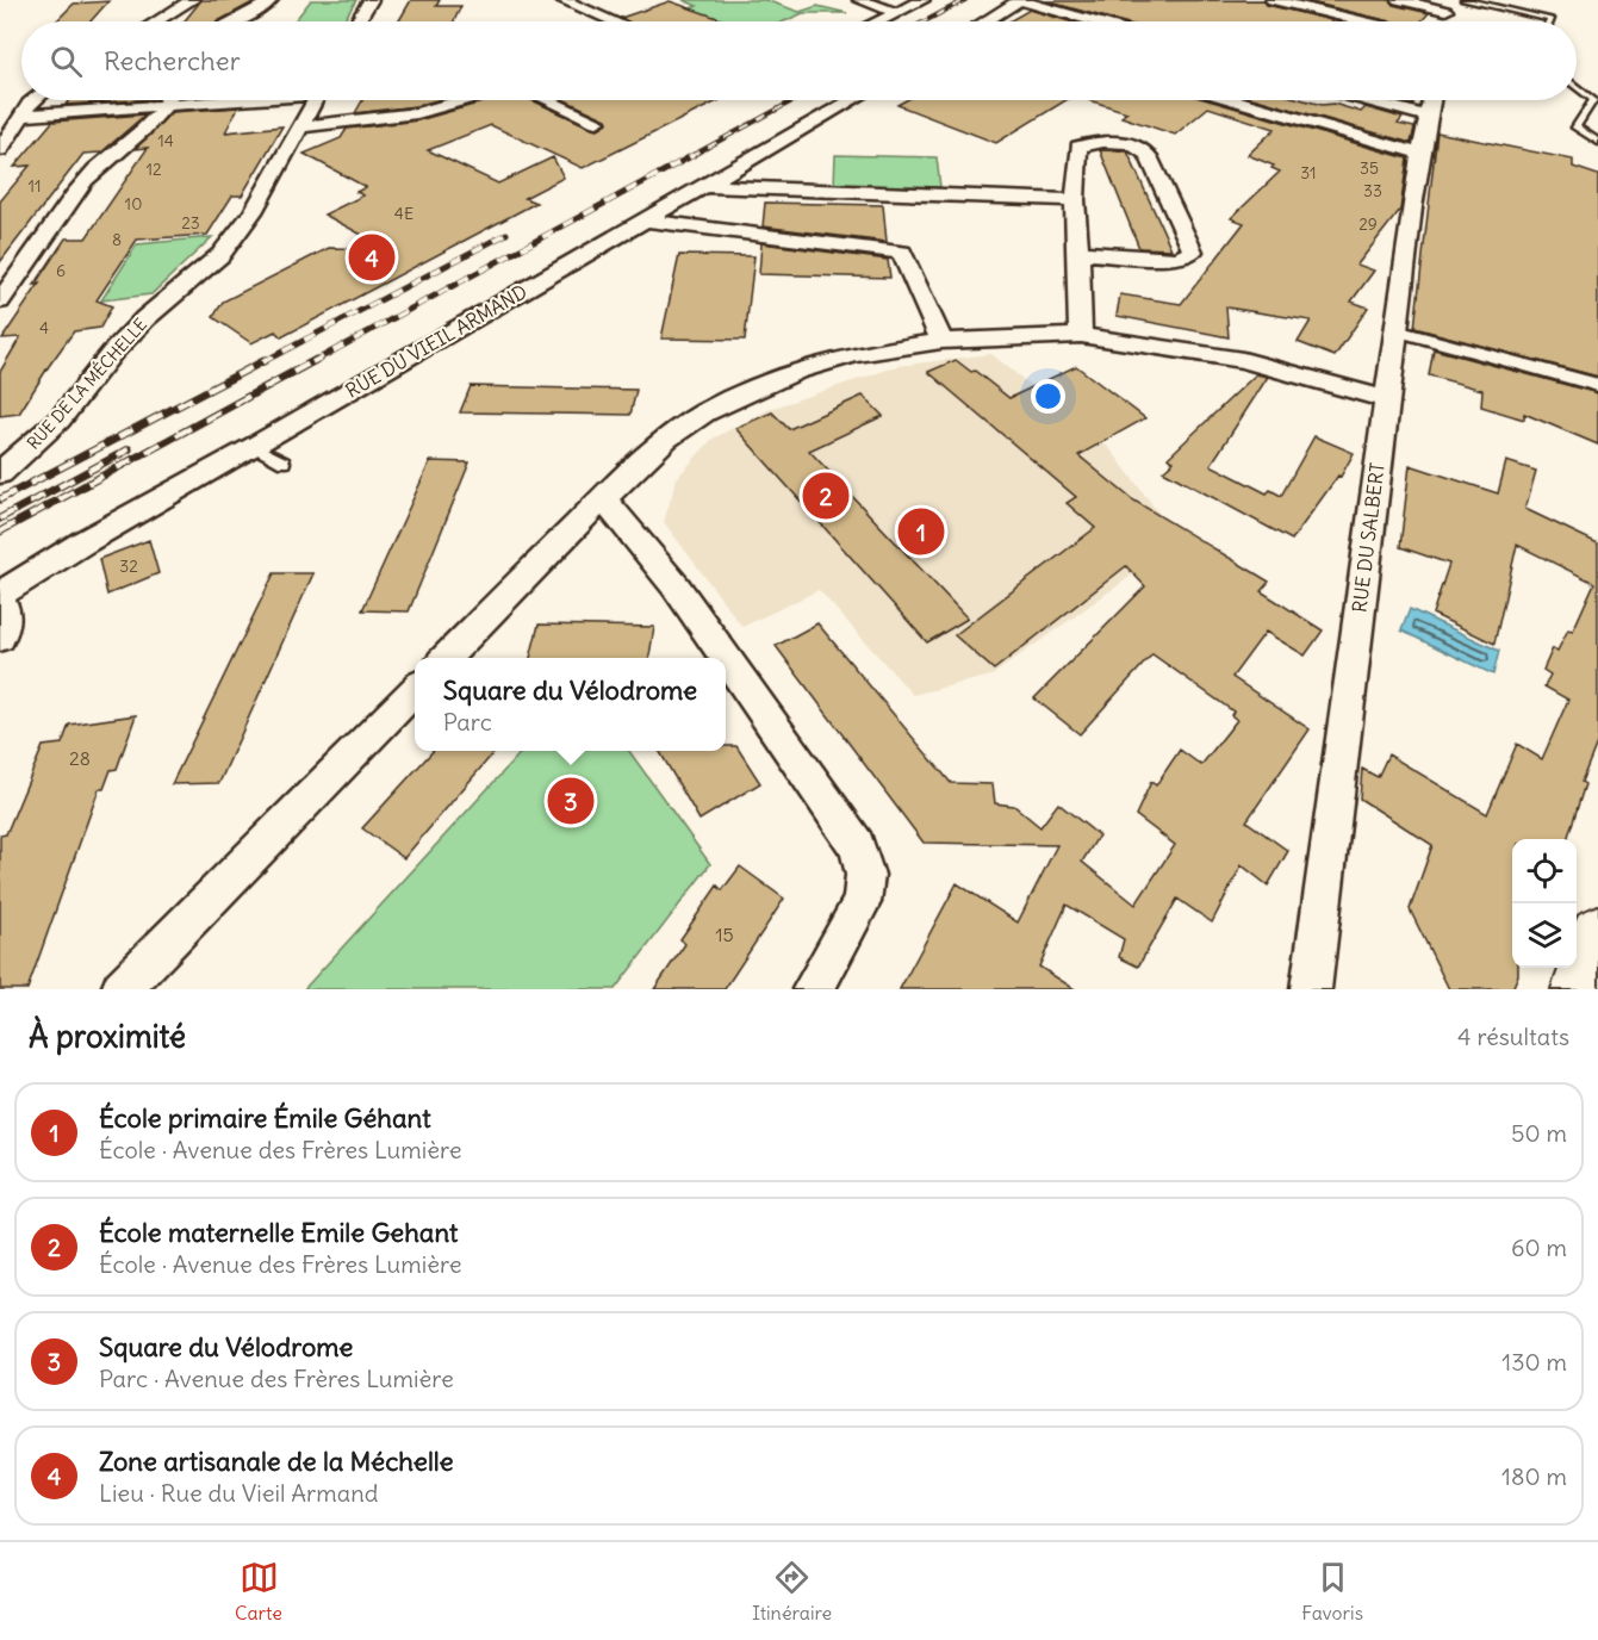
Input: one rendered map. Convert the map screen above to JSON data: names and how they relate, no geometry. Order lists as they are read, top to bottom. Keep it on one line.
{"streets":{"street":["RUE DU VIEIL ARMAND","RUE DE LA MÉCHELLE","RUE DU SALBERT"]},"house_numbers":["14","35","12","31","11","33","10","4E","23","29","8","6","4","32","28","15"],"page":{"search":"Rechercher","pins":["4","2","1","3"],"popup":["Square du Vélodrome","Parc"],"heading":["À proximité","4 résultats"],"list":[{"mark":"1","name":"École primaire Émile Géhant","note":"École · Avenue des Frères Lumière","value":"50 m"},{"mark":"2","name":"École maternelle Emile Gehant","note":"École · Avenue des Frères Lumière","value":"60 m"},{"mark":"3","name":"Square du Vélodrome","note":"Parc · Avenue des Frères Lumière","value":"130 m"},{"mark":"4","name":"Zone artisanale de la Méchelle","note":"Lieu · Rue du Vieil Armand","value":"180 m"}],"nav":["Carte","Itinéraire","Favoris"]}}
